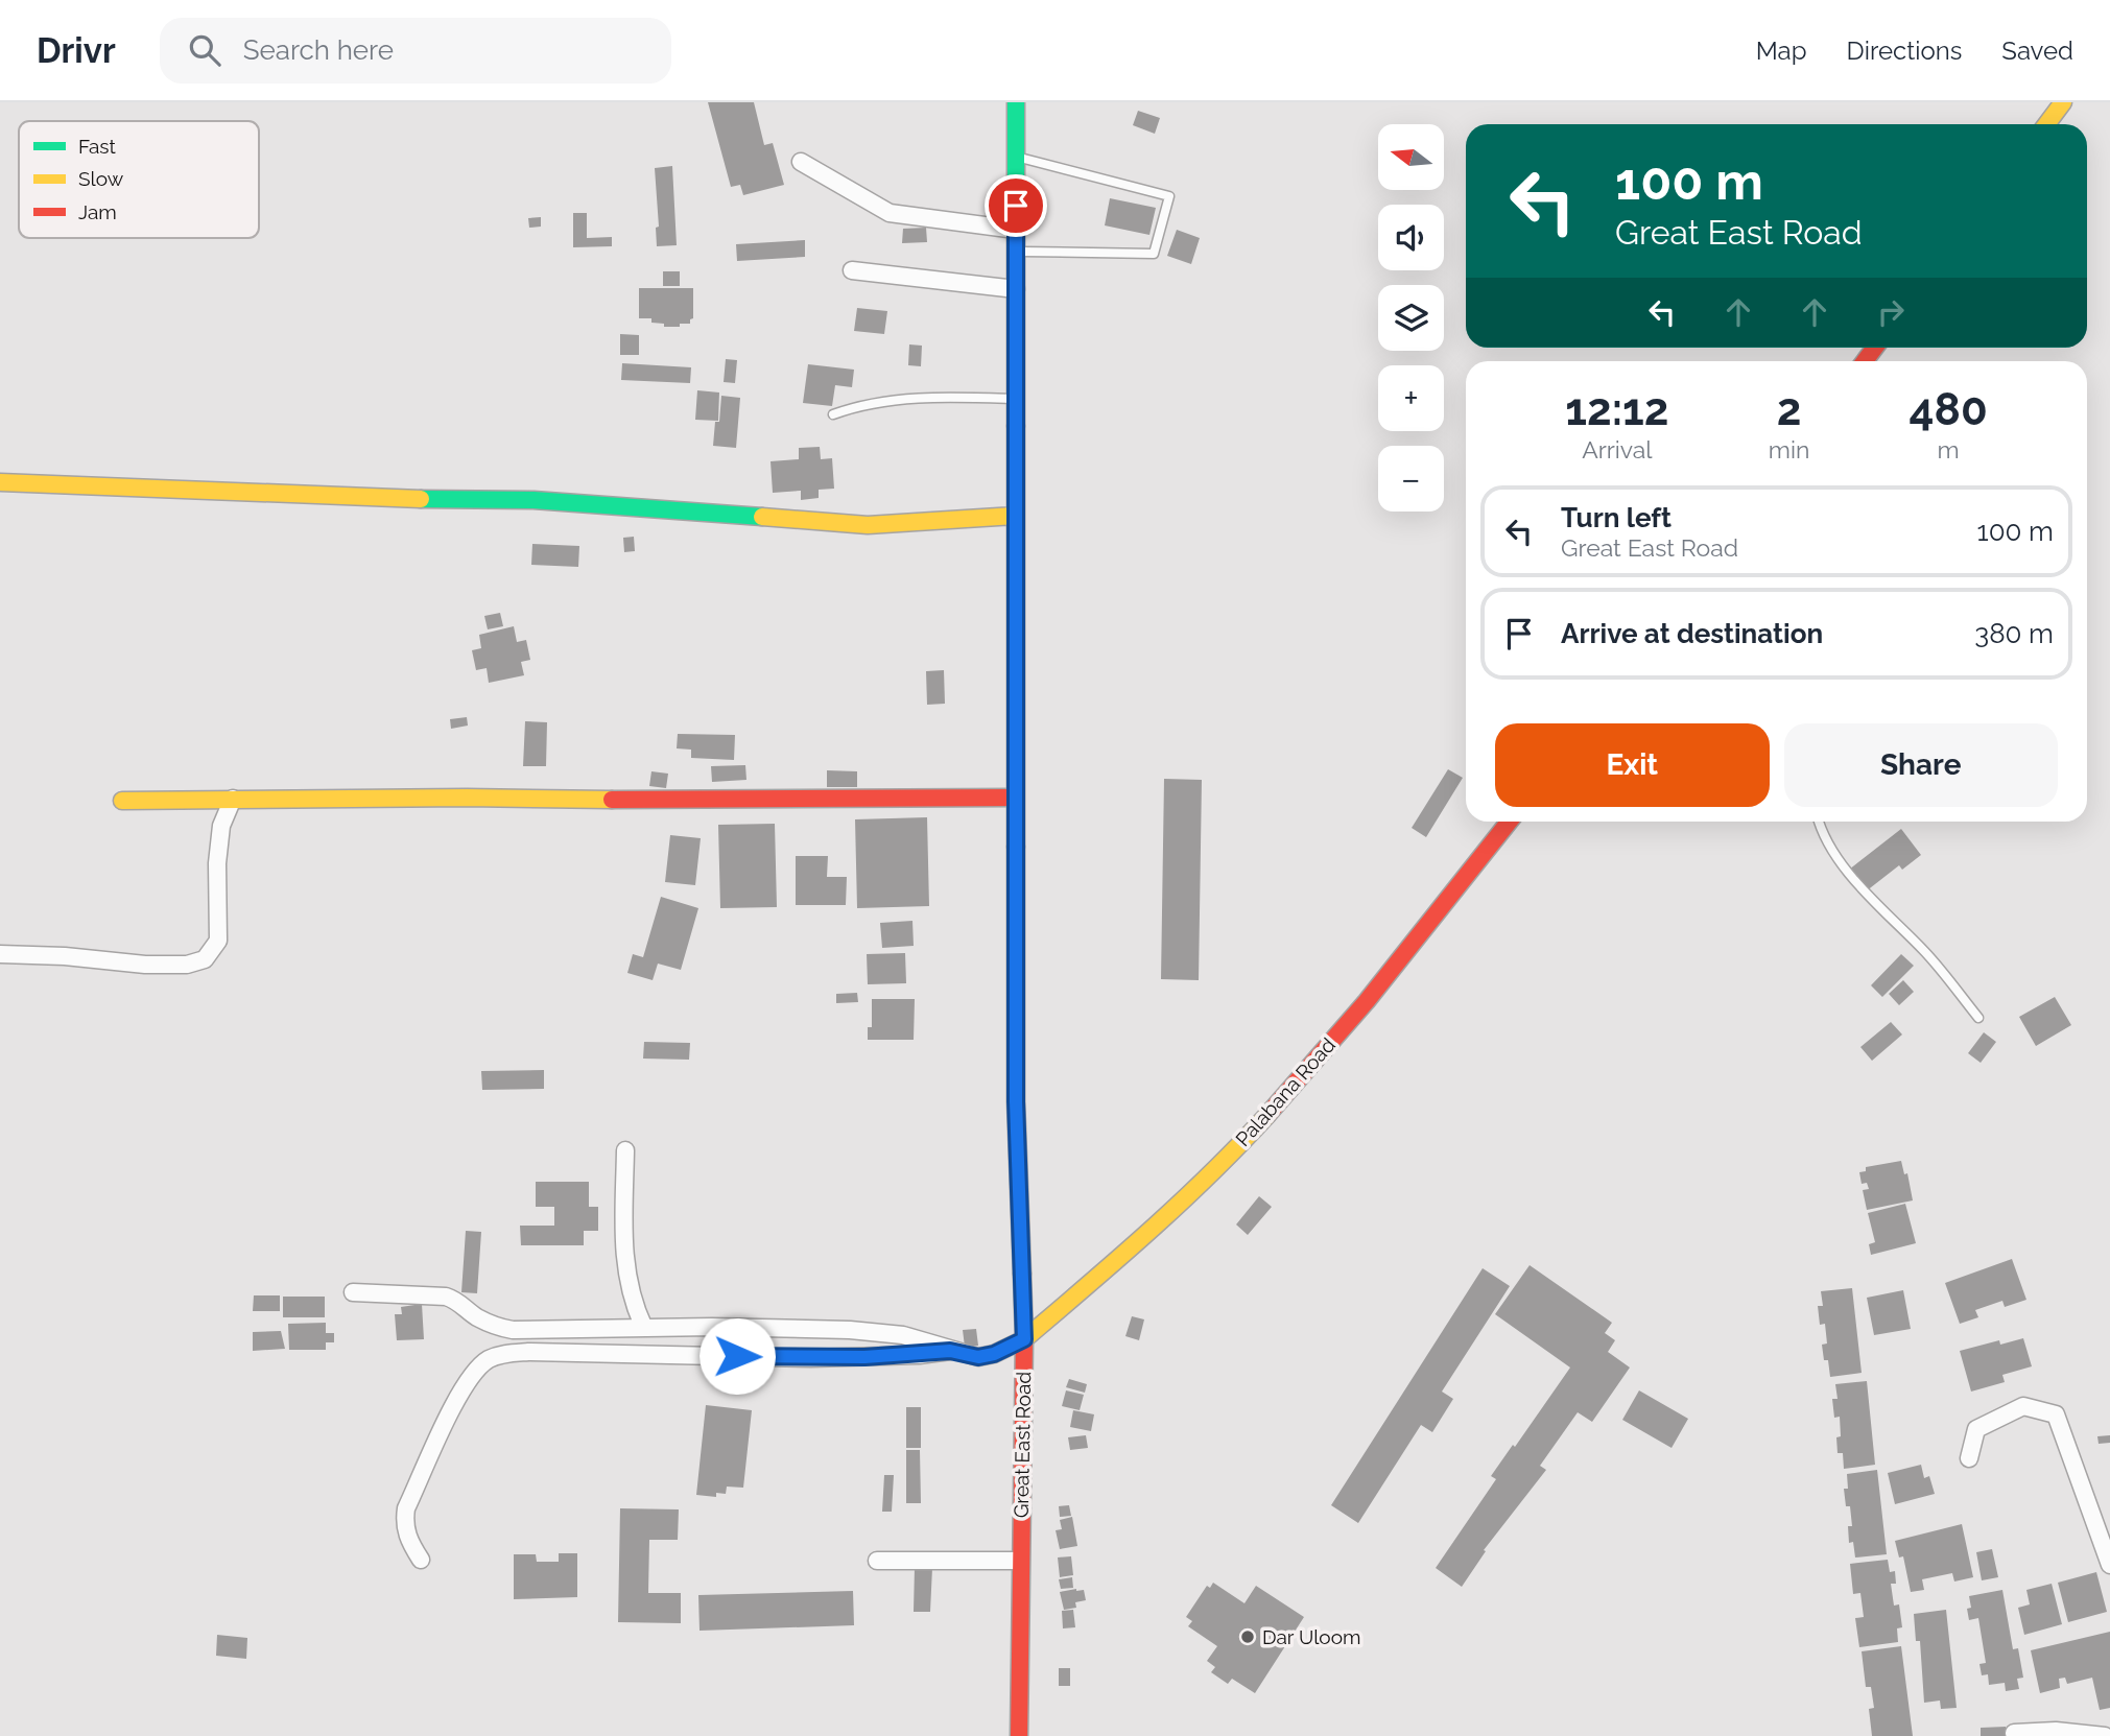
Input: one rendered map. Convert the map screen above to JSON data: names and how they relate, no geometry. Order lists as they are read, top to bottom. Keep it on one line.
{"streets":{"main road":["Palabana Road","Great East Road"]},"crossings":[["Palabana Road","Great East Road"]],"places":["Dar Uloom"],"legend":["Fast","Slow","Jam"],"north":"left","page":{"header":"Drivr","search":"Search here","nav":["Map","Directions","Saved"],"map_buttons":["+","−"],"turn":["100 m","Great East Road"],"eta":["12:12","Arrival","2","min","480","m"],"list":[{"name":"Turn left","note":"Great East Road","value":"100 m"},{"name":"Arrive at destination","value":"380 m"}],"buttons":["Exit","Share"]}}
